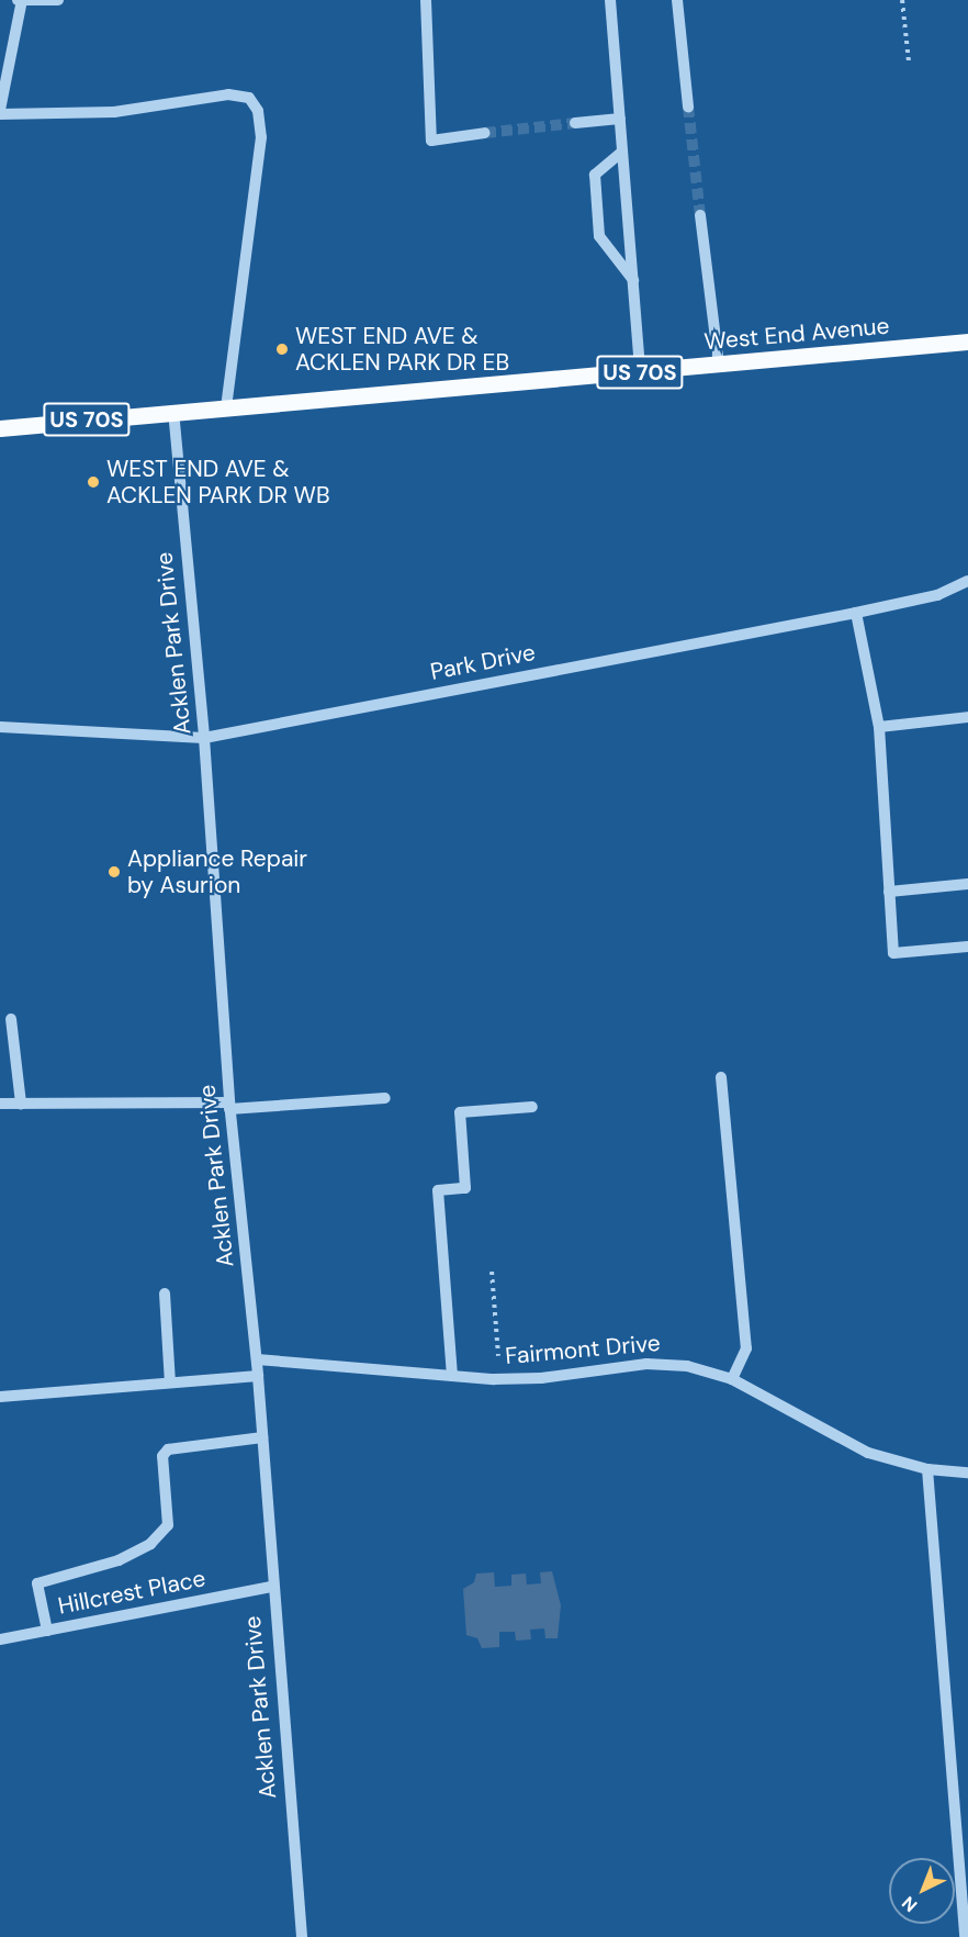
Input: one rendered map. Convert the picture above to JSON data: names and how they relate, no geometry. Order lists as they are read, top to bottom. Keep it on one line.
{"streets":{"main road":["West End Avenue","US 70S"],"street":["Acklen Park Drive","Park Drive","Fairmont Drive","Hillcrest Place"]},"crossings":[["West End Avenue","Acklen Park Drive"],["Acklen Park Drive","Park Drive"],["Acklen Park Drive","Fairmont Drive"],["Acklen Park Drive","Hillcrest Place"]],"places":["WEST END AVE & ACKLEN PARK DR EB","WEST END AVE & ACKLEN PARK DR WB","Appliance Repair by Asurion"],"north":"bottom left"}
